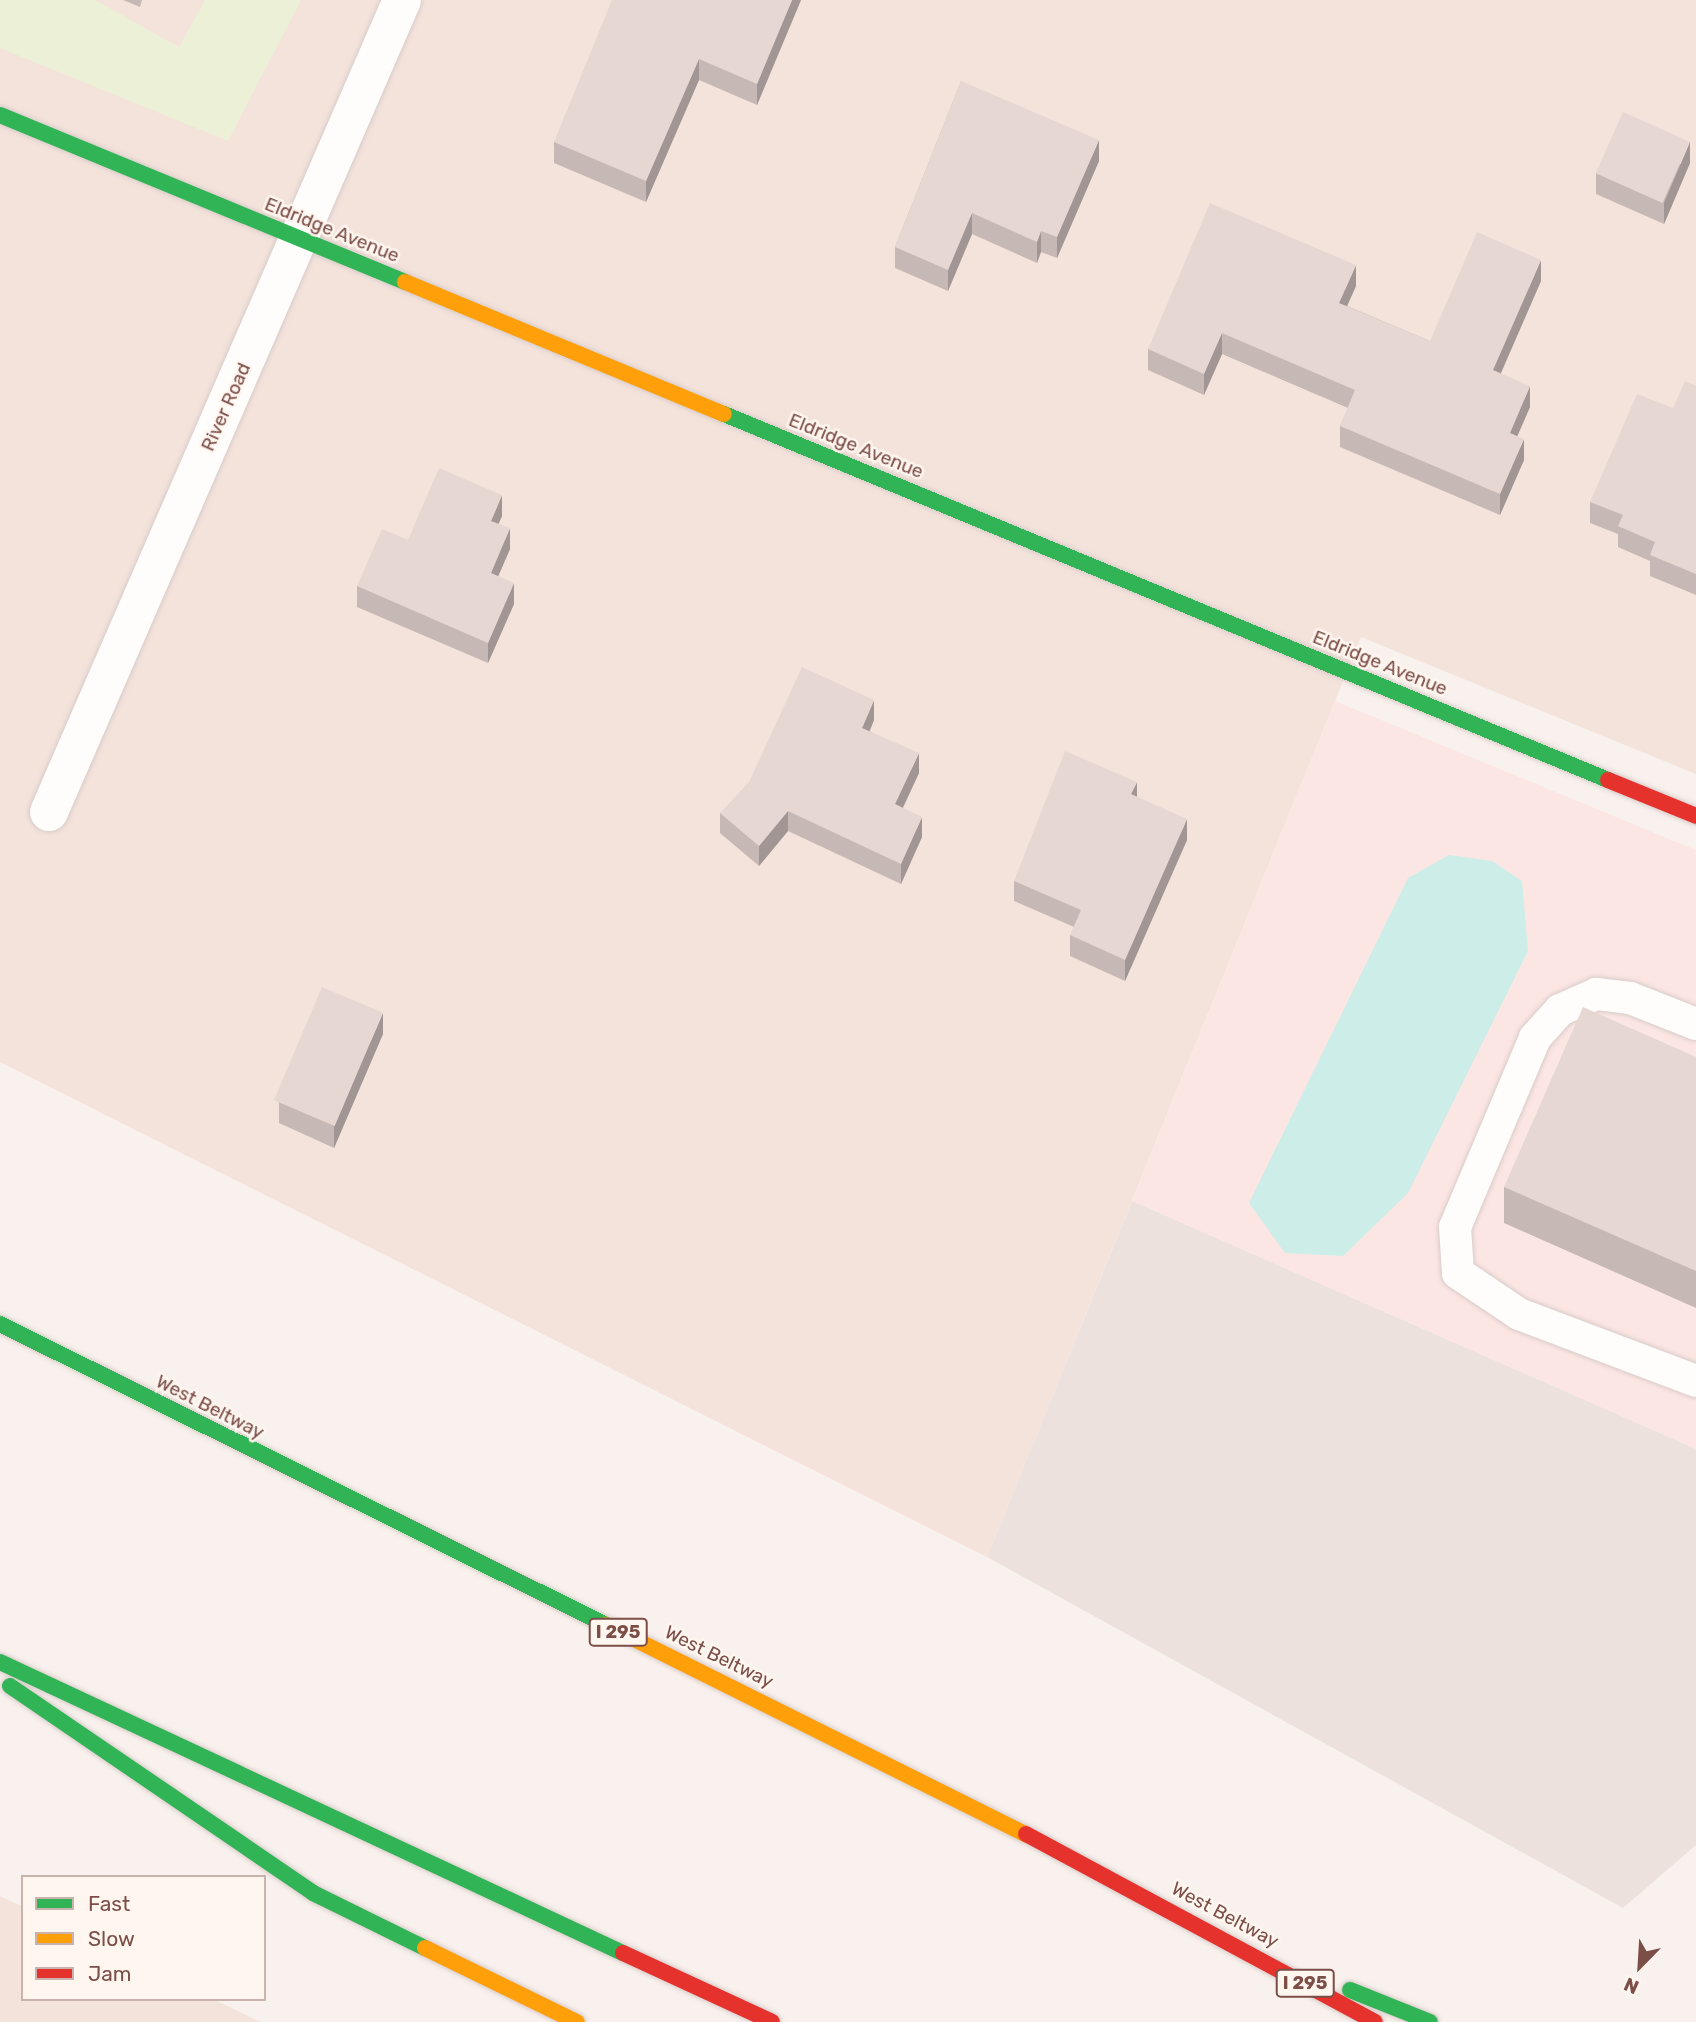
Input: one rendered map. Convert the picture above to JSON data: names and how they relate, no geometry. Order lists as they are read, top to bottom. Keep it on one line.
{"streets":{"main road":["Eldridge Avenue","West Beltway","I 295"],"street":["River Road"]},"crossings":[["Eldridge Avenue","River Road"]],"legend":["Fast","Slow","Jam"],"north":"bottom left"}
